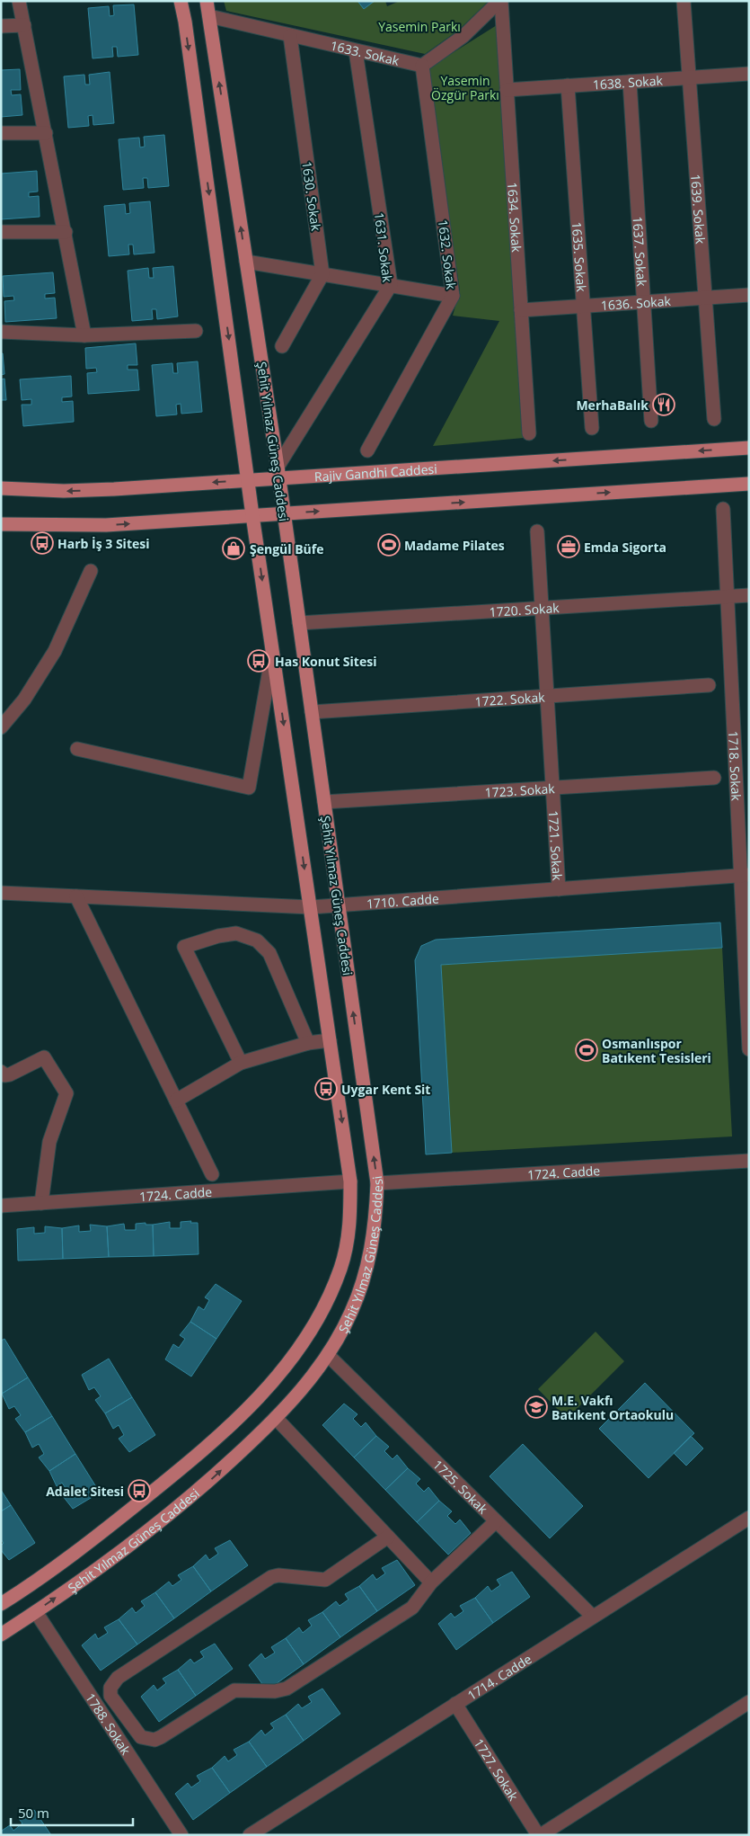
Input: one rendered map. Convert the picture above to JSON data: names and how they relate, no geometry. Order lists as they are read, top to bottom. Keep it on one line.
{"streets":{"main road":["Şehit Yılmaz Güneş Caddesi","Rajiv Gandhi Caddesi"],"street":["1633. Sokak","1638. Sokak","1630. Sokak","1639. Sokak","1634. Sokak","1631. Sokak","1637. Sokak","1632. Sokak","1635. Sokak","1636. Sokak","1720. Sokak","1722. Sokak","1718. Sokak","1723. Sokak","1721. Sokak","1710. Cadde","1724. Cadde","1725. Sokak","1714. Cadde","1788. Sokak","1727. Sokak"]},"crossings":[["1633. Sokak","1630. Sokak"],["1633. Sokak","1631. Sokak"],["1633. Sokak","1632. Sokak"],["1633. Sokak","Şehit Yılmaz Güneş Caddesi"],["1638. Sokak","1639. Sokak"],["1638. Sokak","1634. Sokak"],["1638. Sokak","1637. Sokak"],["1638. Sokak","1635. Sokak"],["1639. Sokak","1636. Sokak"],["1634. Sokak","1636. Sokak"],["1631. Sokak","Şehit Yılmaz Güneş Caddesi"],["1631. Sokak","Rajiv Gandhi Caddesi"],["1637. Sokak","1636. Sokak"],["1635. Sokak","1636. Sokak"],["Şehit Yılmaz Güneş Caddesi","Rajiv Gandhi Caddesi"],["Şehit Yılmaz Güneş Caddesi","1720. Sokak"],["Şehit Yılmaz Güneş Caddesi","1722. Sokak"],["Şehit Yılmaz Güneş Caddesi","1723. Sokak"],["Şehit Yılmaz Güneş Caddesi","1710. Cadde"],["Şehit Yılmaz Güneş Caddesi","1724. Cadde"],["Şehit Yılmaz Güneş Caddesi","1725. Sokak"],["Şehit Yılmaz Güneş Caddesi","1788. Sokak"],["1720. Sokak","1718. Sokak"],["1720. Sokak","1721. Sokak"],["1722. Sokak","1721. Sokak"],["1718. Sokak","1710. Cadde"],["1723. Sokak","1721. Sokak"],["1721. Sokak","1710. Cadde"],["1725. Sokak","1714. Cadde"],["1714. Cadde","1727. Sokak"]],"parks":["Yasemin Parkı","Yasemin Özgür Parkı"],"places":{"restaurant":["MerhaBalık"],"bus stop":["Harb İş 3 Sitesi","Has Konut Sitesi","Uygar Kent Sit","Adalet Sitesi"],"sports":["Madame Pilates","Osmanlıspor Batıkent Tesisleri"],"office":["Emda Sigorta"],"shop":["Şengül Büfe"],"school or university":["M.E. Vakfı Batıkent Ortaokulu"]},"scale_bar":"50 m"}
